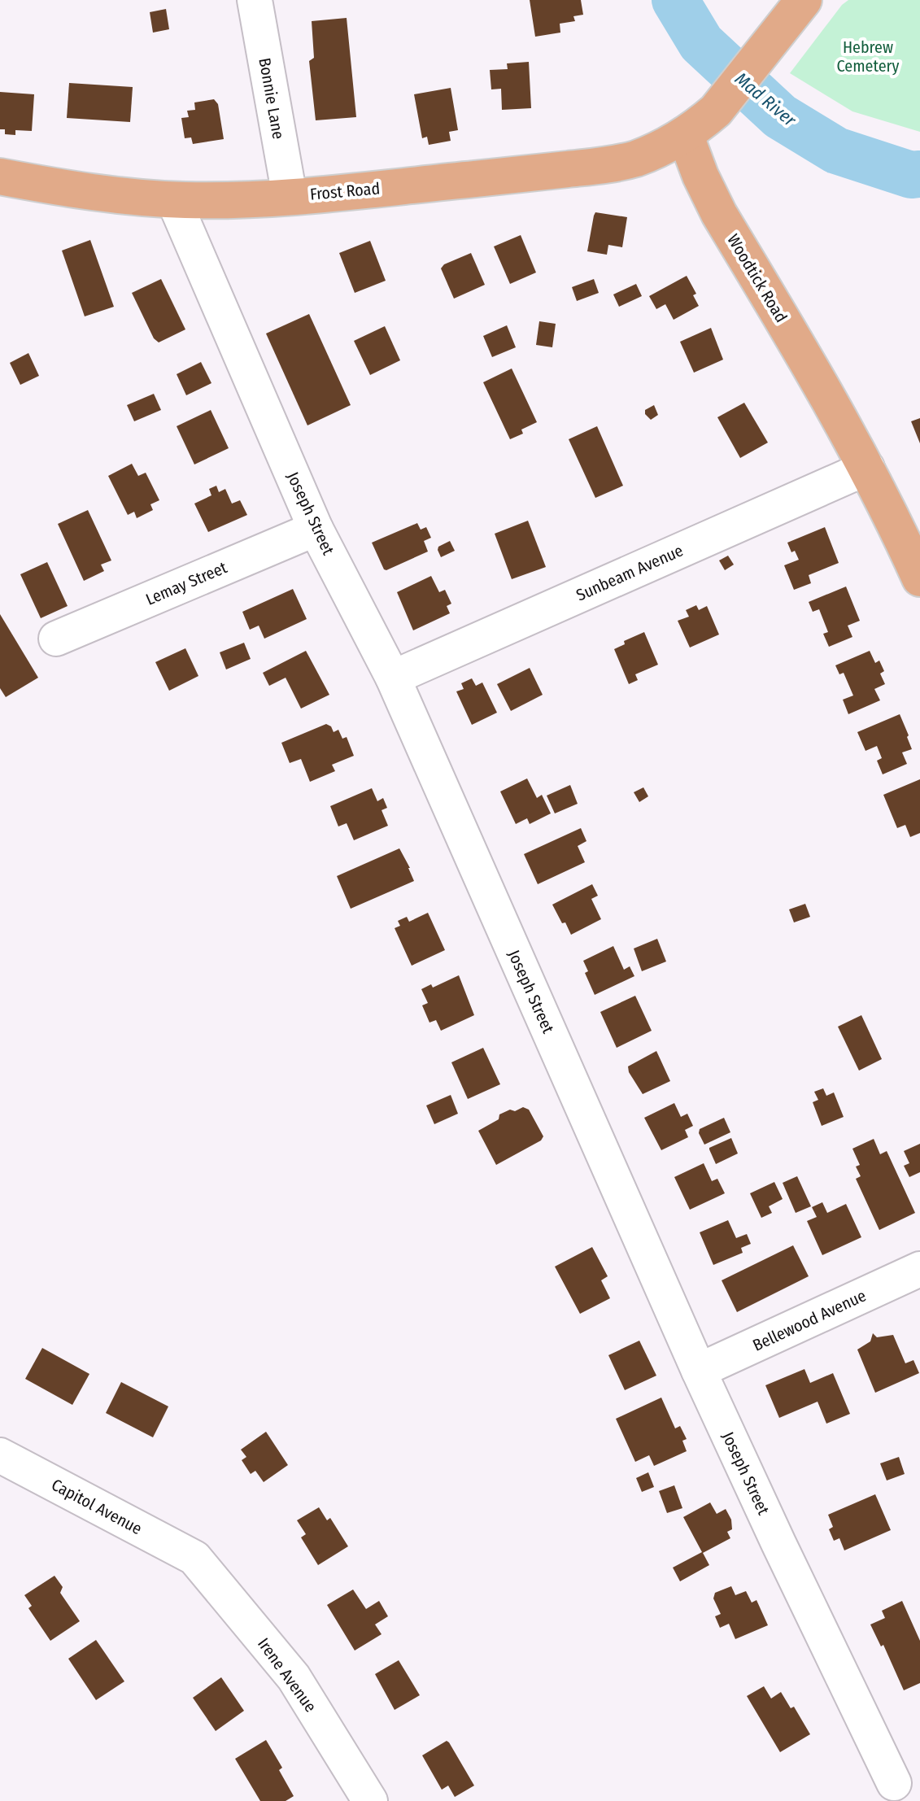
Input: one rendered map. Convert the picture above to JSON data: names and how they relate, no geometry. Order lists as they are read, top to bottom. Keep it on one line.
{"streets":{"main road":["Frost Road","Woodtick Road"],"street":["Bonnie Lane","Joseph Street","Sunbeam Avenue","Lemay Street","Bellewood Avenue","Capitol Avenue","Irene Avenue"]},"crossings":[["Bonnie Lane","Frost Road"],["Frost Road","Woodtick Road"],["Frost Road","Joseph Street"],["Woodtick Road","Sunbeam Avenue"],["Joseph Street","Sunbeam Avenue"],["Joseph Street","Lemay Street"],["Joseph Street","Bellewood Avenue"],["Capitol Avenue","Irene Avenue"]],"water":["Mad River"],"parks":["Hebrew Cemetery"]}
